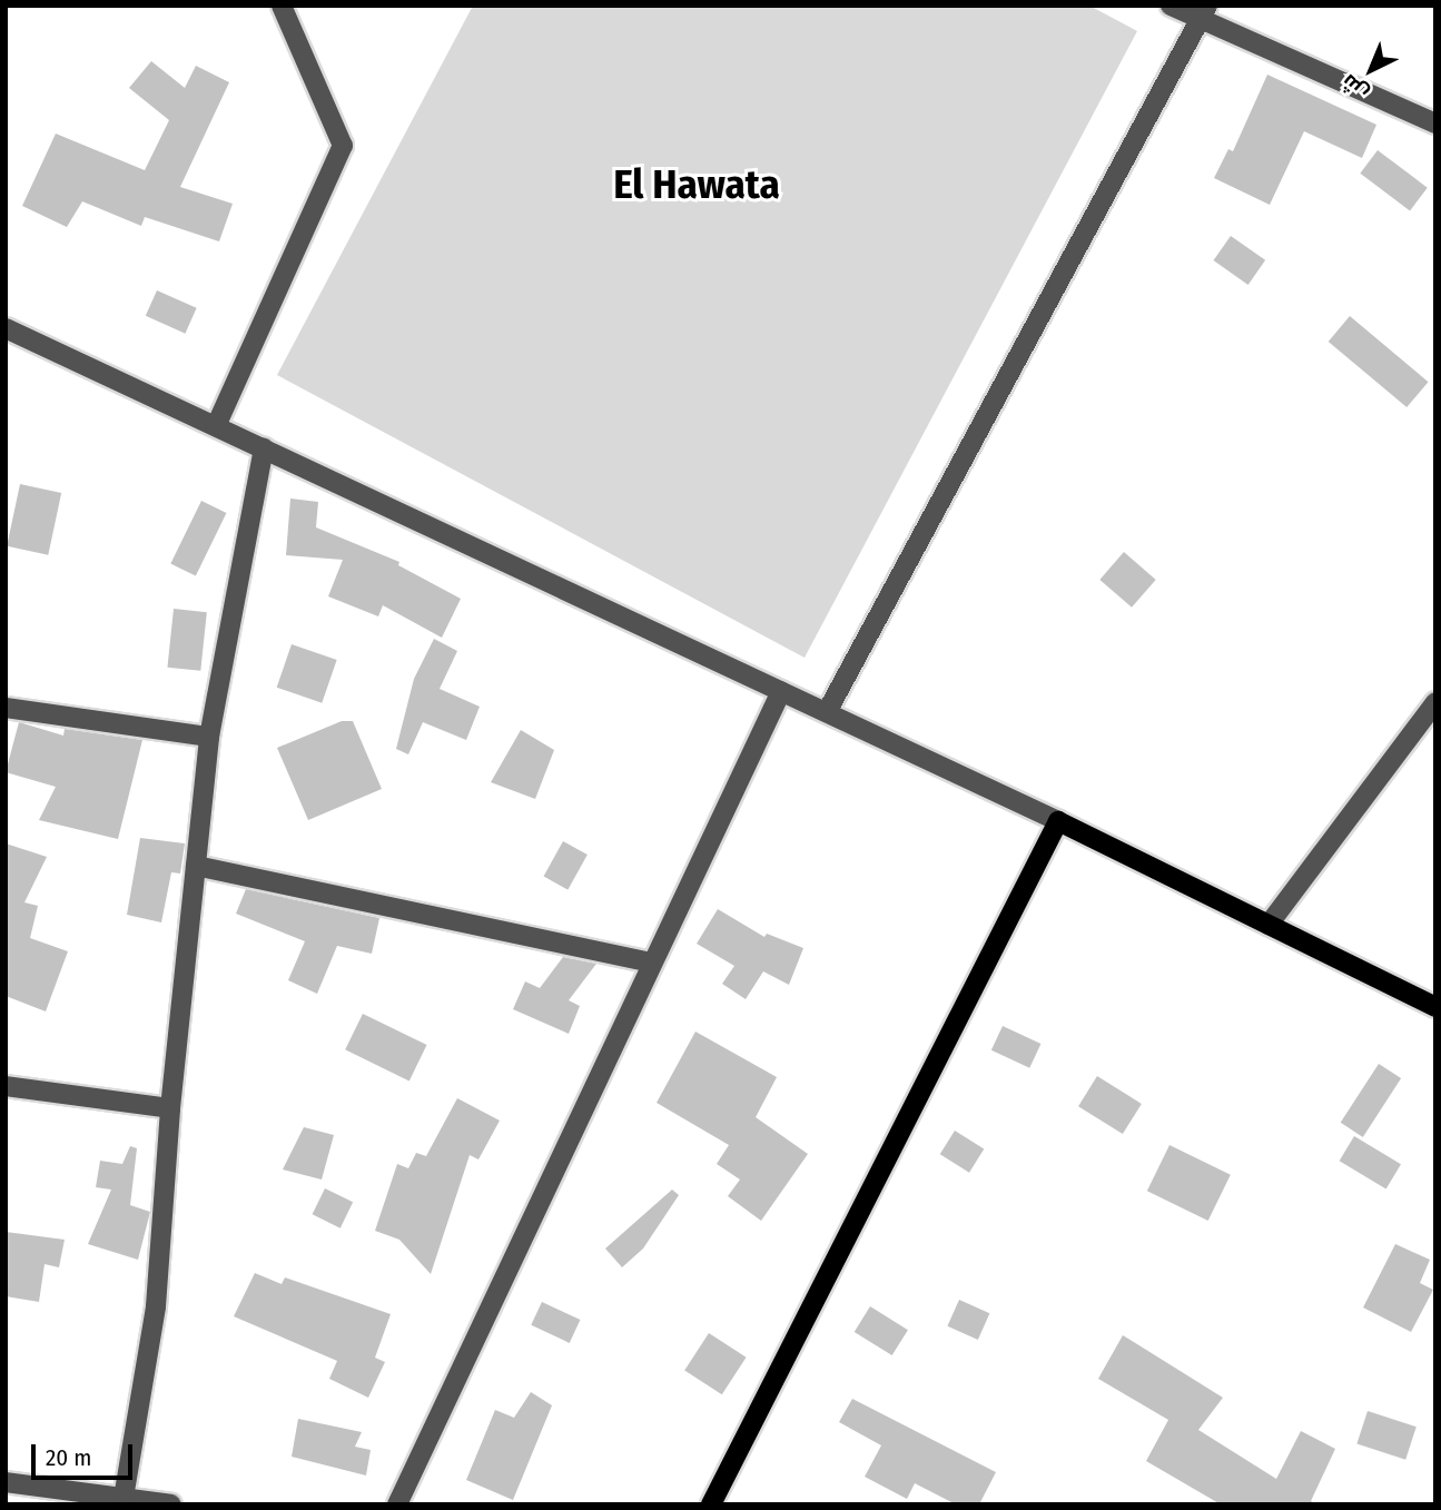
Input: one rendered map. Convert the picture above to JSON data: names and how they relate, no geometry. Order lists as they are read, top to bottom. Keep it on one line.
{"districts":["El Hawata"],"scale_bar":"20 m","north":"bottom left"}
